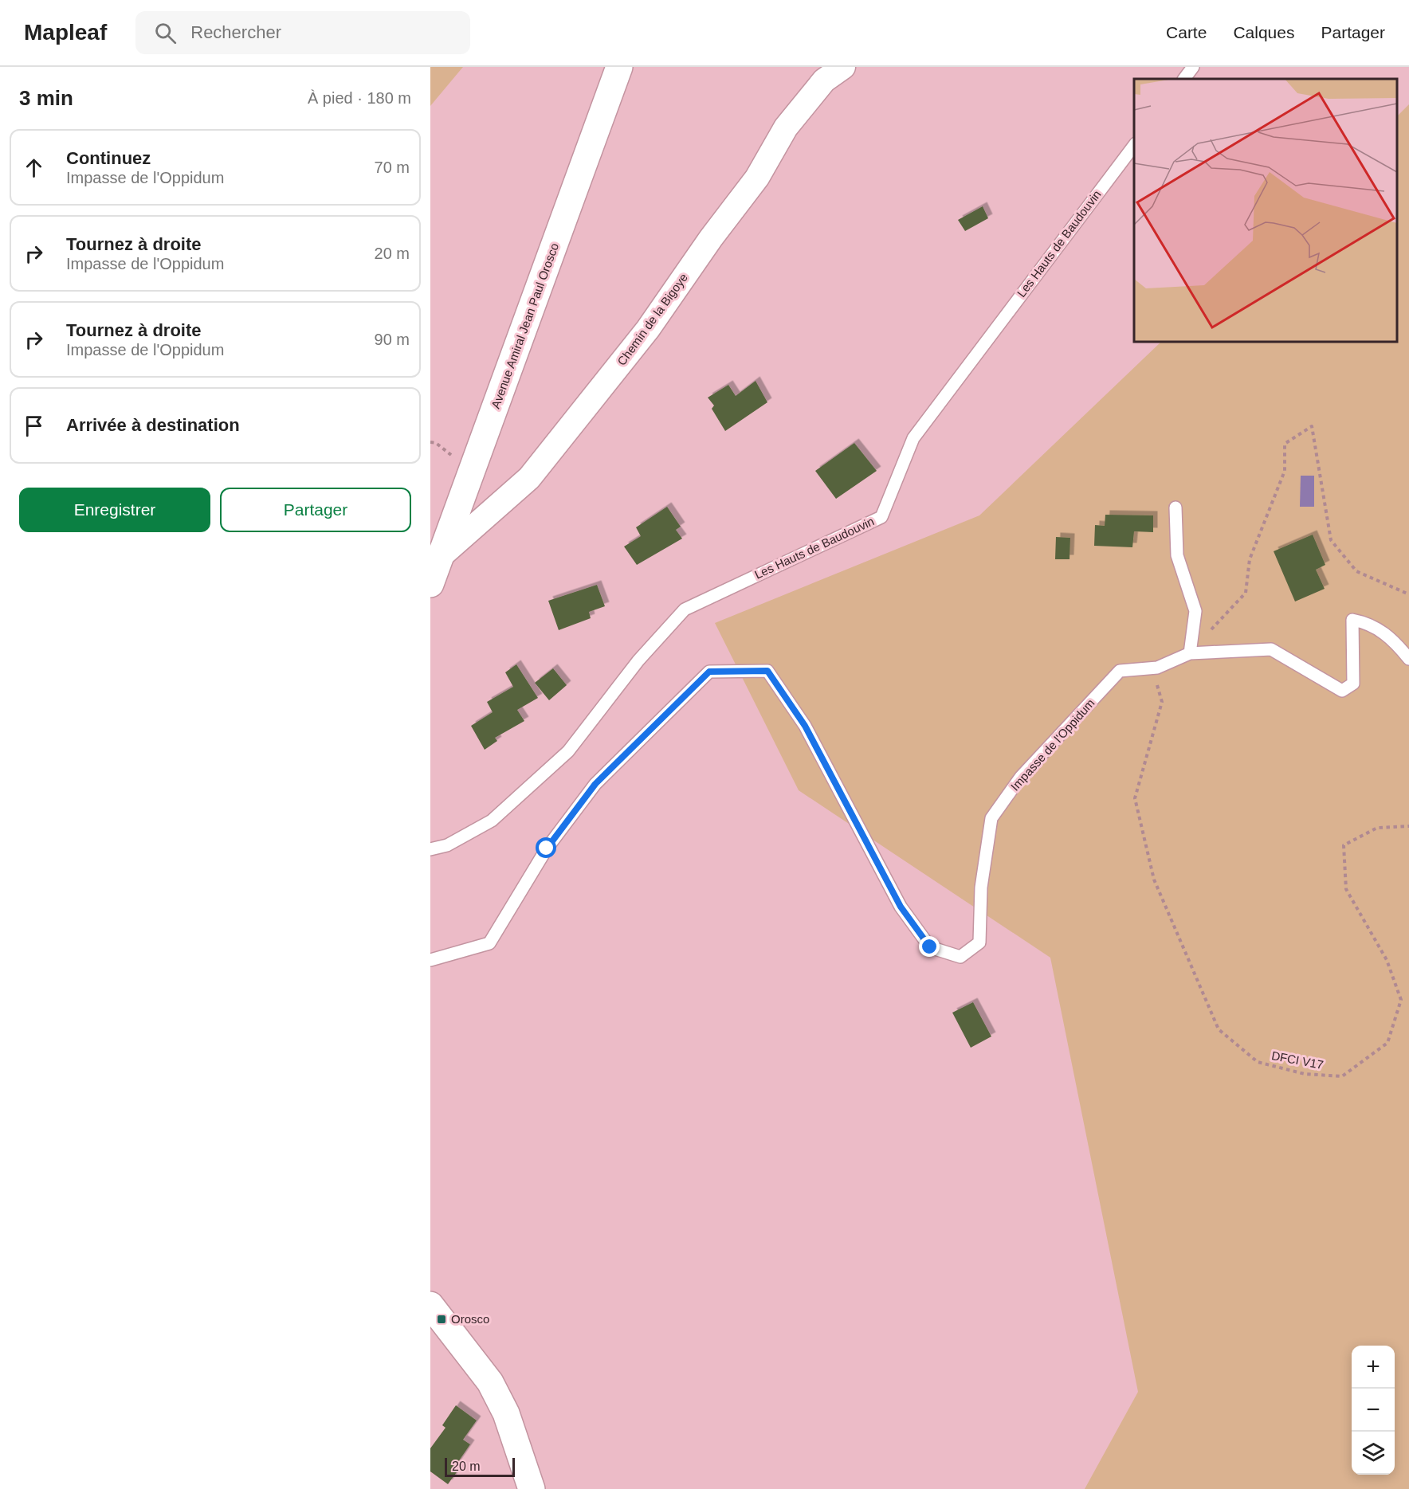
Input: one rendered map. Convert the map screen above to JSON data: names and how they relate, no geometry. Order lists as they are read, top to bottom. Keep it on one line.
{"streets":{"street":["Chemin de la Bigoye","Avenue Amiral Jean Paul Orosco"],"lane":["Les Hauts de Baudouvin","Impasse de l'Oppidum"],"path":["DFCI V17"]},"crossings":[["Chemin de la Bigoye","Avenue Amiral Jean Paul Orosco"],["Impasse de l'Oppidum","DFCI V17"]],"places":{"transit":["Orosco"]},"scale_bar":"20 m","page":{"header":"Mapleaf","search":"Rechercher","nav":["Carte","Calques","Partager"],"heading":["3 min","À pied · 180 m"],"list":[["Continuez","Impasse de l'Oppidum","70 m"],["Tournez à droite","Impasse de l'Oppidum","20 m"],["Tournez à droite","Impasse de l'Oppidum","90 m"],"Arrivée à destination"],"buttons":["Enregistrer","Partager"],"map_buttons":["+","−"],"scale":"20 m"}}
